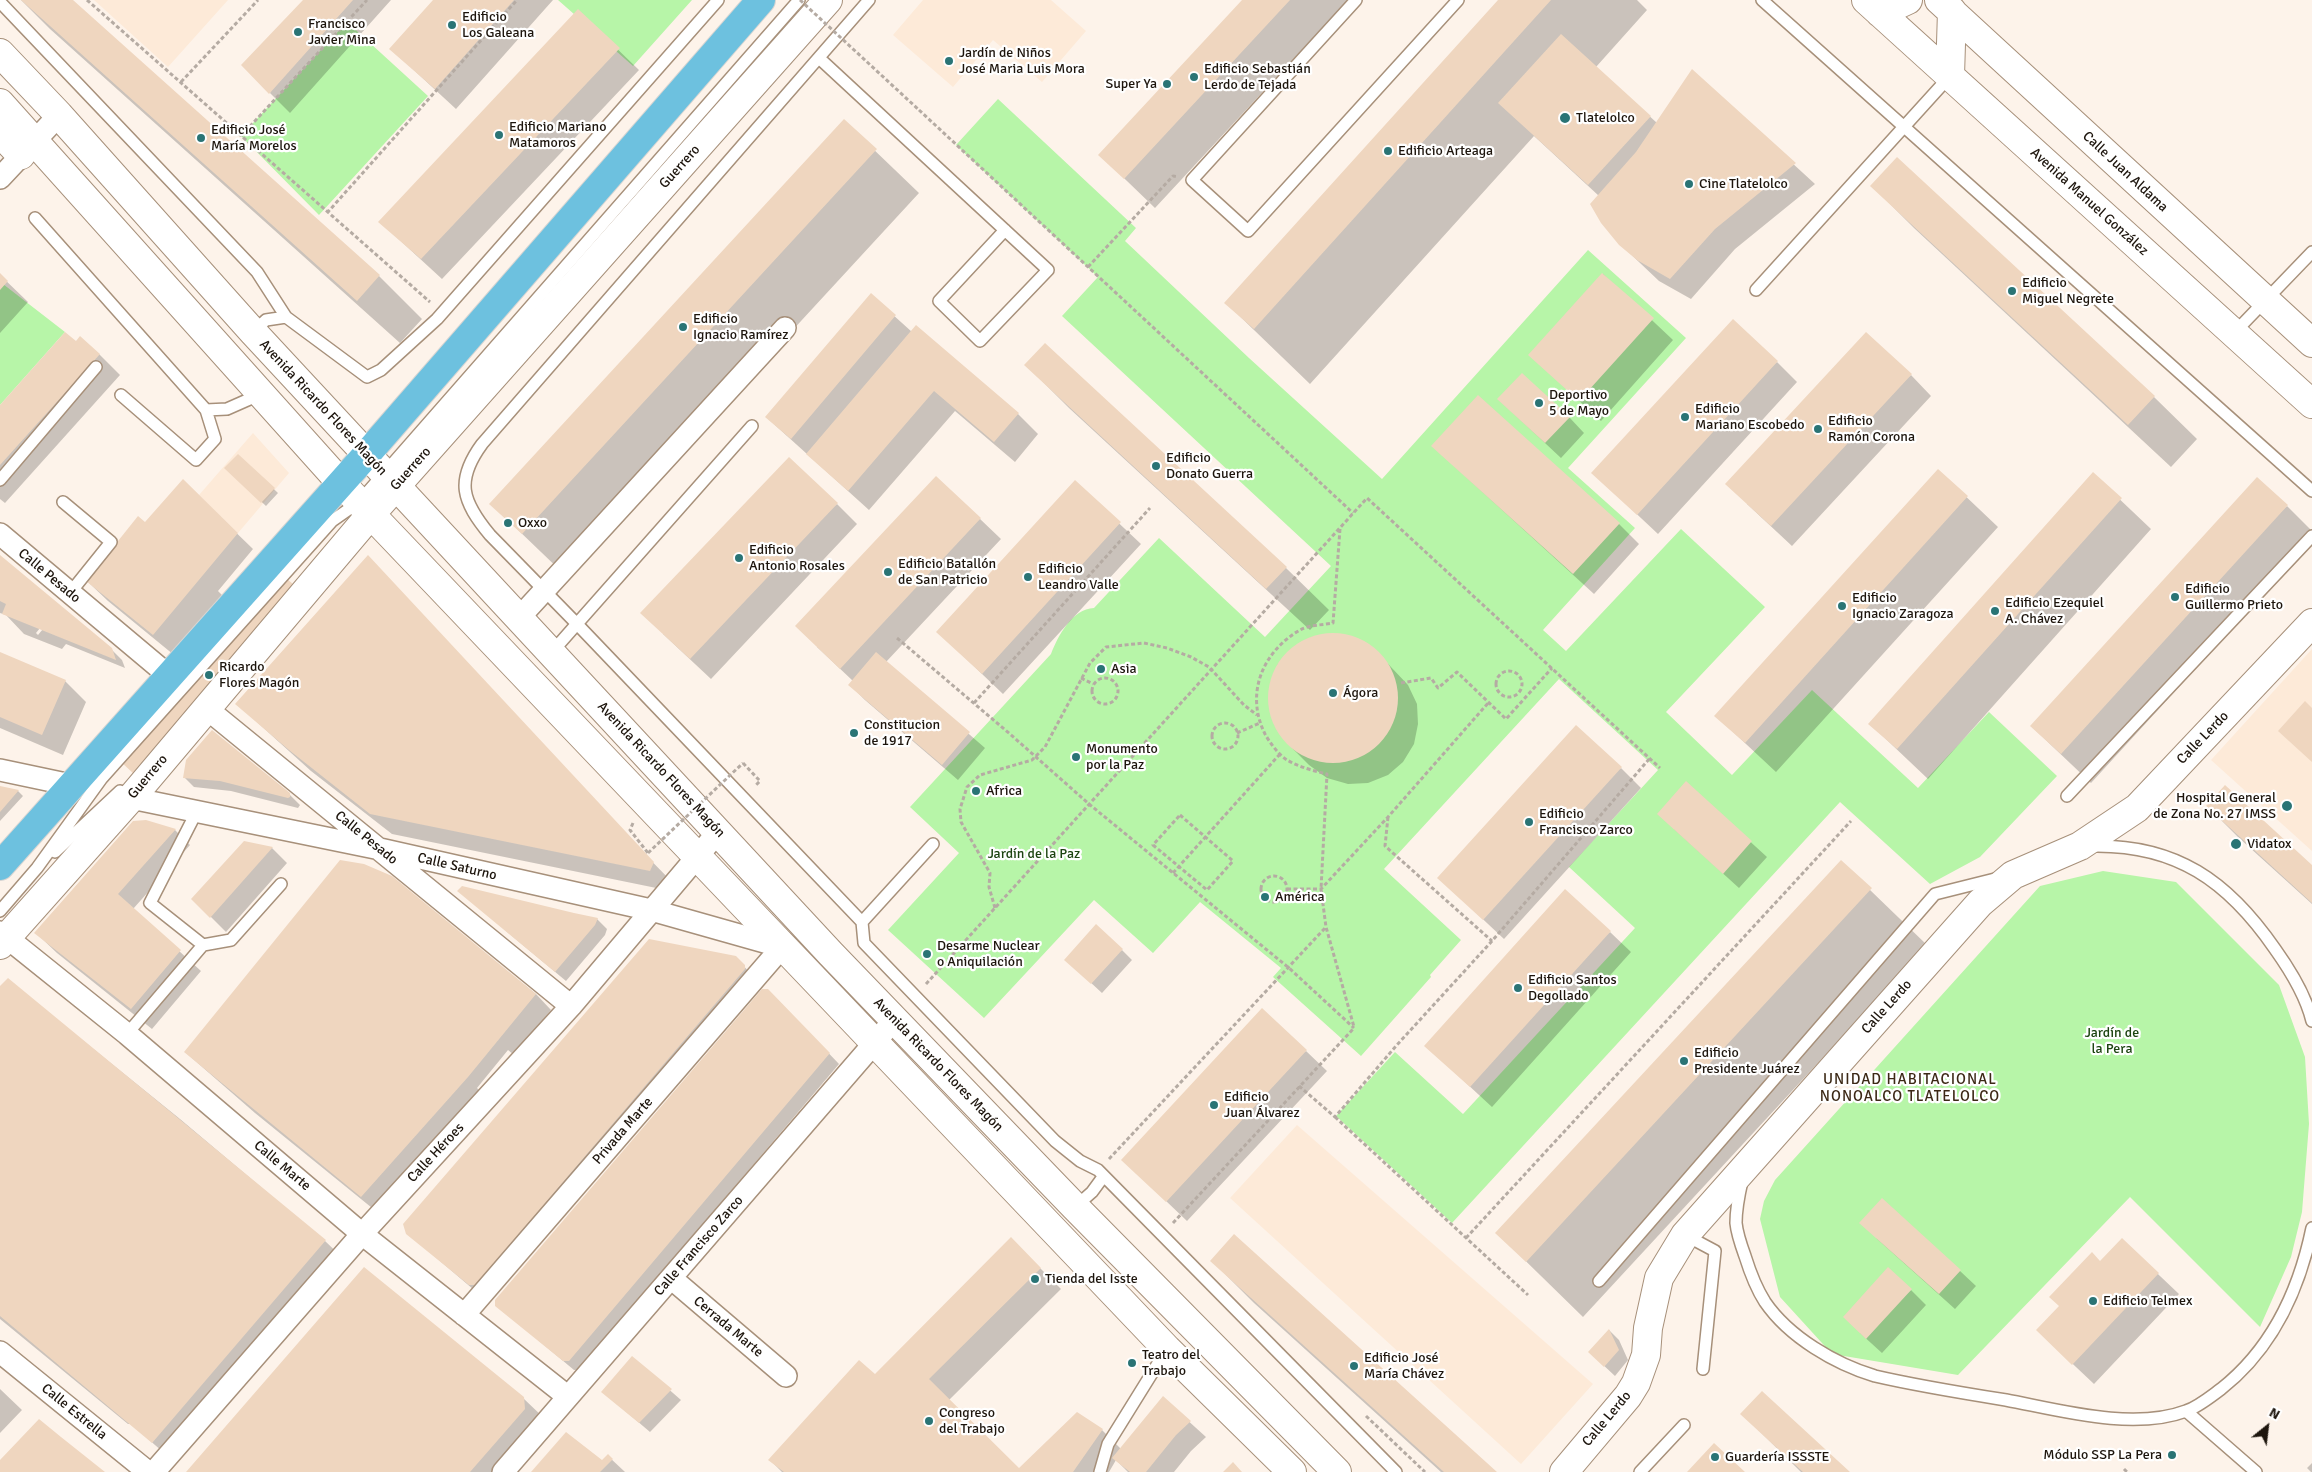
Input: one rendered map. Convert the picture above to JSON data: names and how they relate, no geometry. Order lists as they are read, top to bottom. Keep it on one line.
{"streets":{"main road":["Guerrero","Calle Juan Aldama","Avenida Manuel González","Avenida Ricardo Flores Magón","Calle Lerdo"],"street":["Calle Pesado","Calle Saturno","Privada Marte","Calle Héroes","Calle Marte","Calle Francisco Zarco","Cerrada Marte","Calle Estrella"]},"crossings":[["Guerrero","Avenida Ricardo Flores Magón"],["Guerrero","Calle Pesado"],["Guerrero","Calle Saturno"],["Guerrero","Calle Marte"],["Avenida Ricardo Flores Magón","Calle Héroes"],["Avenida Ricardo Flores Magón","Calle Francisco Zarco"],["Calle Pesado","Calle Saturno"],["Calle Pesado","Calle Héroes"],["Calle Saturno","Privada Marte"],["Calle Saturno","Calle Héroes"],["Privada Marte","Calle Marte"],["Calle Héroes","Calle Marte"],["Calle Marte","Calle Francisco Zarco"],["Calle Francisco Zarco","Cerrada Marte"]],"districts":["UNIDAD HABITACIONAL NONOALCO TLATELOLCO"],"parks":["Jardín de la Paz","Jardín de la Pera"],"places":["Edificio Los Galeana","Francisco Javier Mina","Jardín de Niños José Maria Luis Mora","Edificio Sebastián Lerdo de Tejada","Super Ya","Tlatelolco","Edificio Mariano Matamoros","Edificio José María Morelos","Edificio Arteaga","Cine Tlatelolco","Edificio Miguel Negrete","Edificio Ignacio Ramírez","Deportivo 5 de Mayo","Edificio Mariano Escobedo","Edificio Ramón Corona","Edificio Donato Guerra","Oxxo","Edificio Antonio Rosales","Edificio Batallón de San Patricio","Edificio Leandro Valle","Edificio Guillermo Prieto","Edificio Ignacio Zaragoza","Edificio Ezequiel A. Chávez","Asia","Ricardo Flores Magón","Ágora","Constitucion de 1917","Monumento por la Paz","Africa","Hospital General de Zona No. 27 IMSS","Edificio Francisco Zarco","Vidatox","América","Desarme Nuclear o Aniquilación","Edificio Santos Degollado","Edificio Presidente Juárez","Edificio Juan Álvarez","Tienda del Isste","Edificio Telmex","Teatro del Trabajo","Edificio José María Chávez","Congreso del Trabajo","Módulo SSP La Pera","Guardería ISSSTE"],"north":"top right"}
